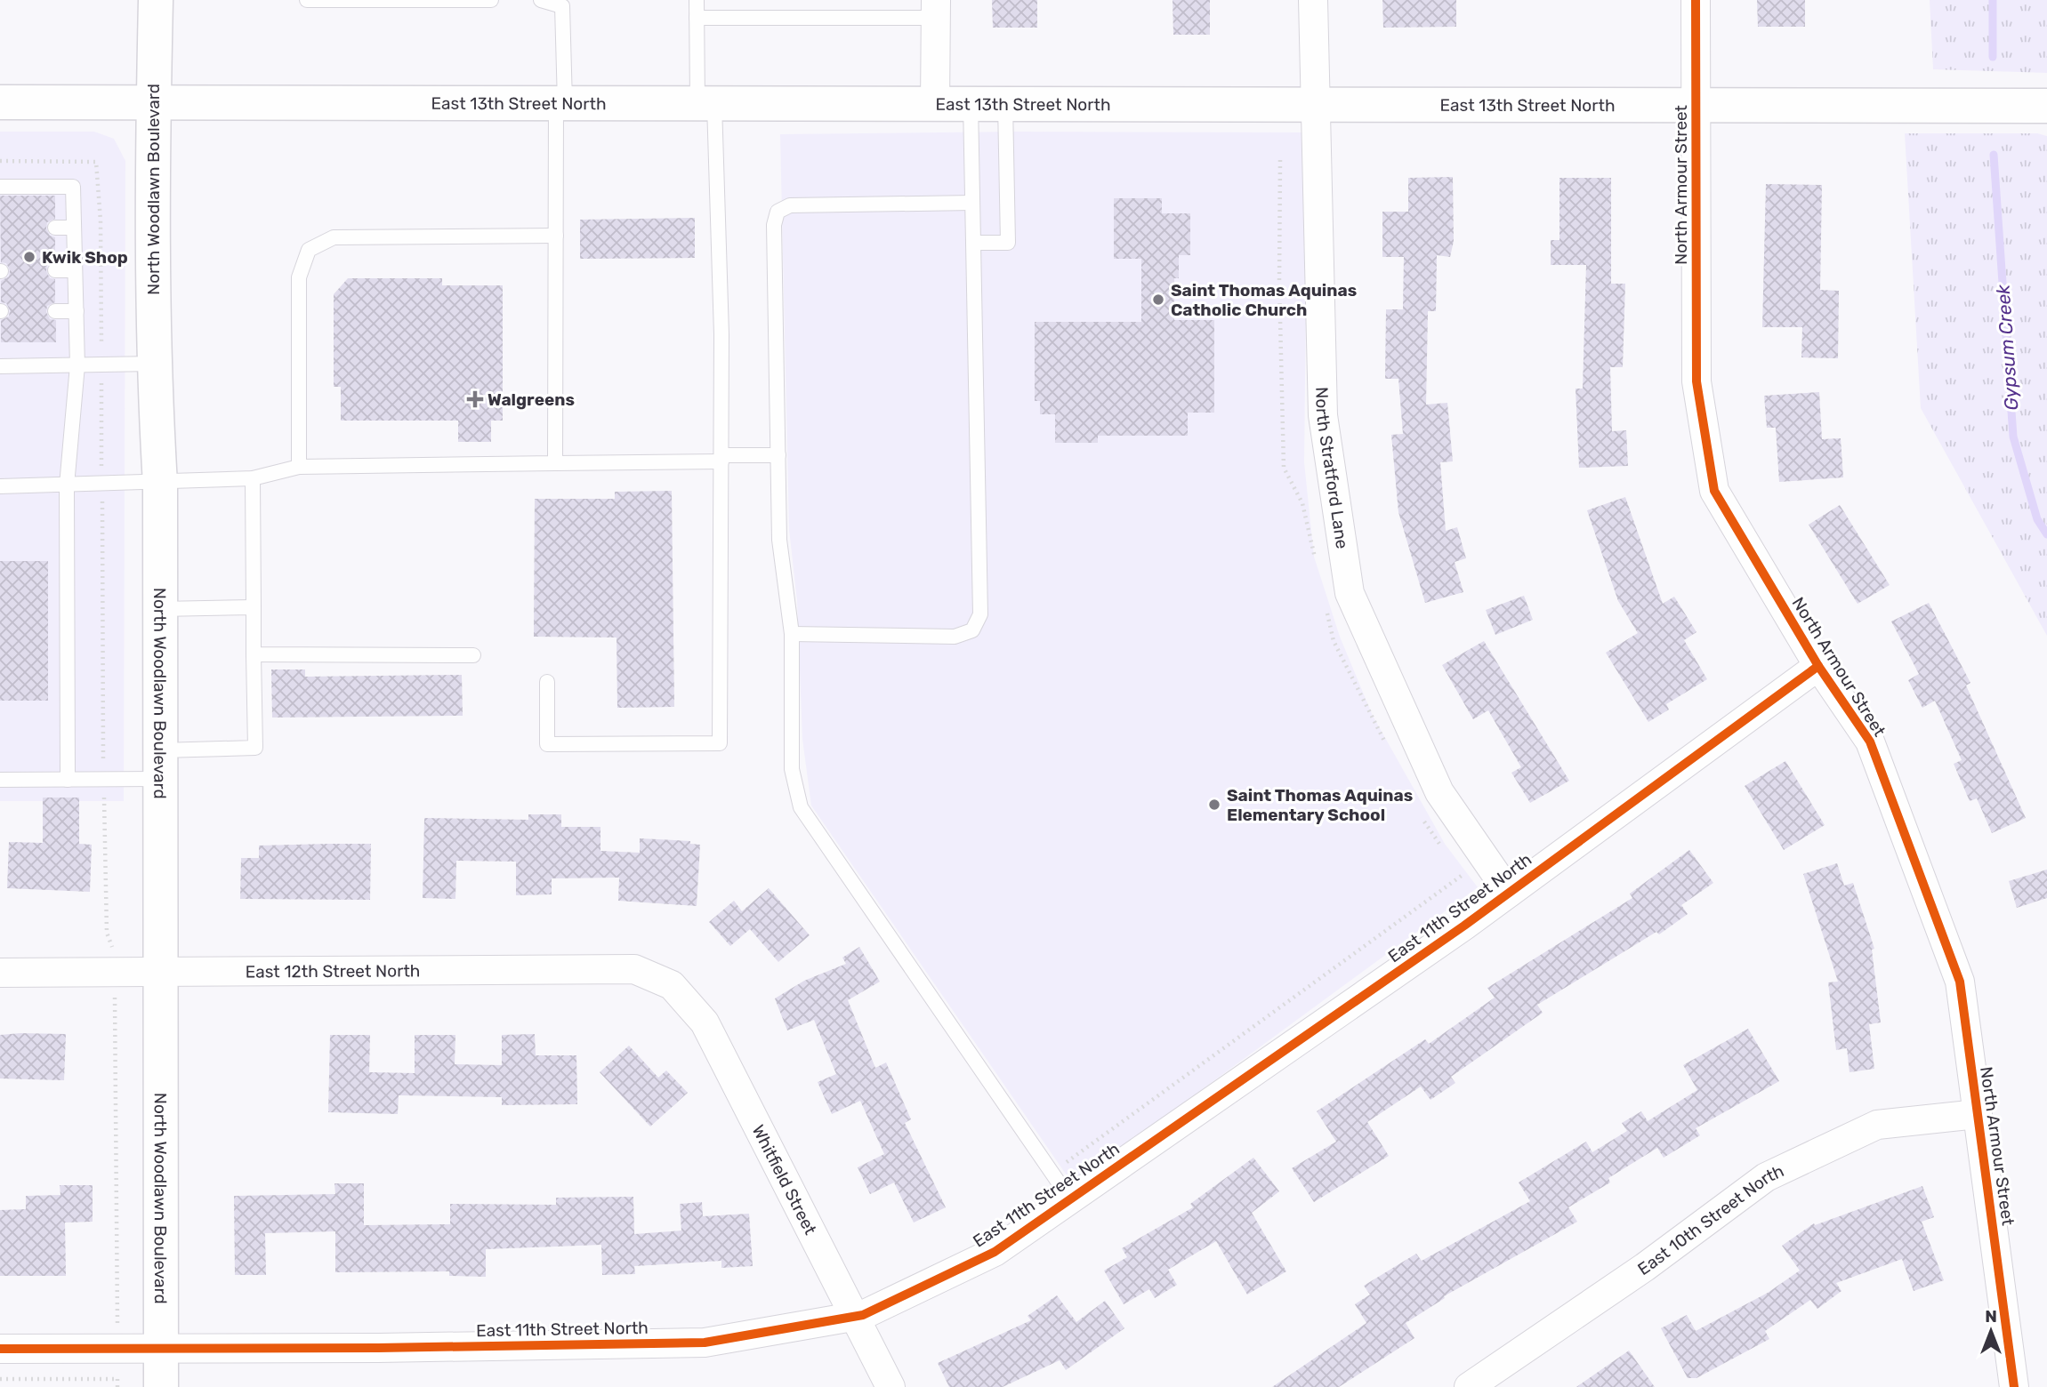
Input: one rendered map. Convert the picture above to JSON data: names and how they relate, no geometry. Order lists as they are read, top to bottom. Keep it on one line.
{"streets":{"main road":["East 13th Street North","North Woodlawn Boulevard"],"street":["North Armour Street","North Stratford Lane","East 11th Street North","East 12th Street North","Whitfield Street","East 10th Street North"]},"crossings":[["East 13th Street North","North Armour Street"],["East 13th Street North","North Woodlawn Boulevard"],["East 13th Street North","North Stratford Lane"],["North Armour Street","East 11th Street North"],["North Armour Street","East 10th Street North"],["North Woodlawn Boulevard","East 11th Street North"],["North Woodlawn Boulevard","East 12th Street North"],["North Stratford Lane","East 11th Street North"],["East 11th Street North","Whitfield Street"],["East 12th Street North","Whitfield Street"]],"water":["Gypsum Creek"],"places":{"other":["Kwik Shop","Saint Thomas Aquinas Catholic Church","Saint Thomas Aquinas Elementary School"],"health":["Walgreens"]},"north":"top"}
